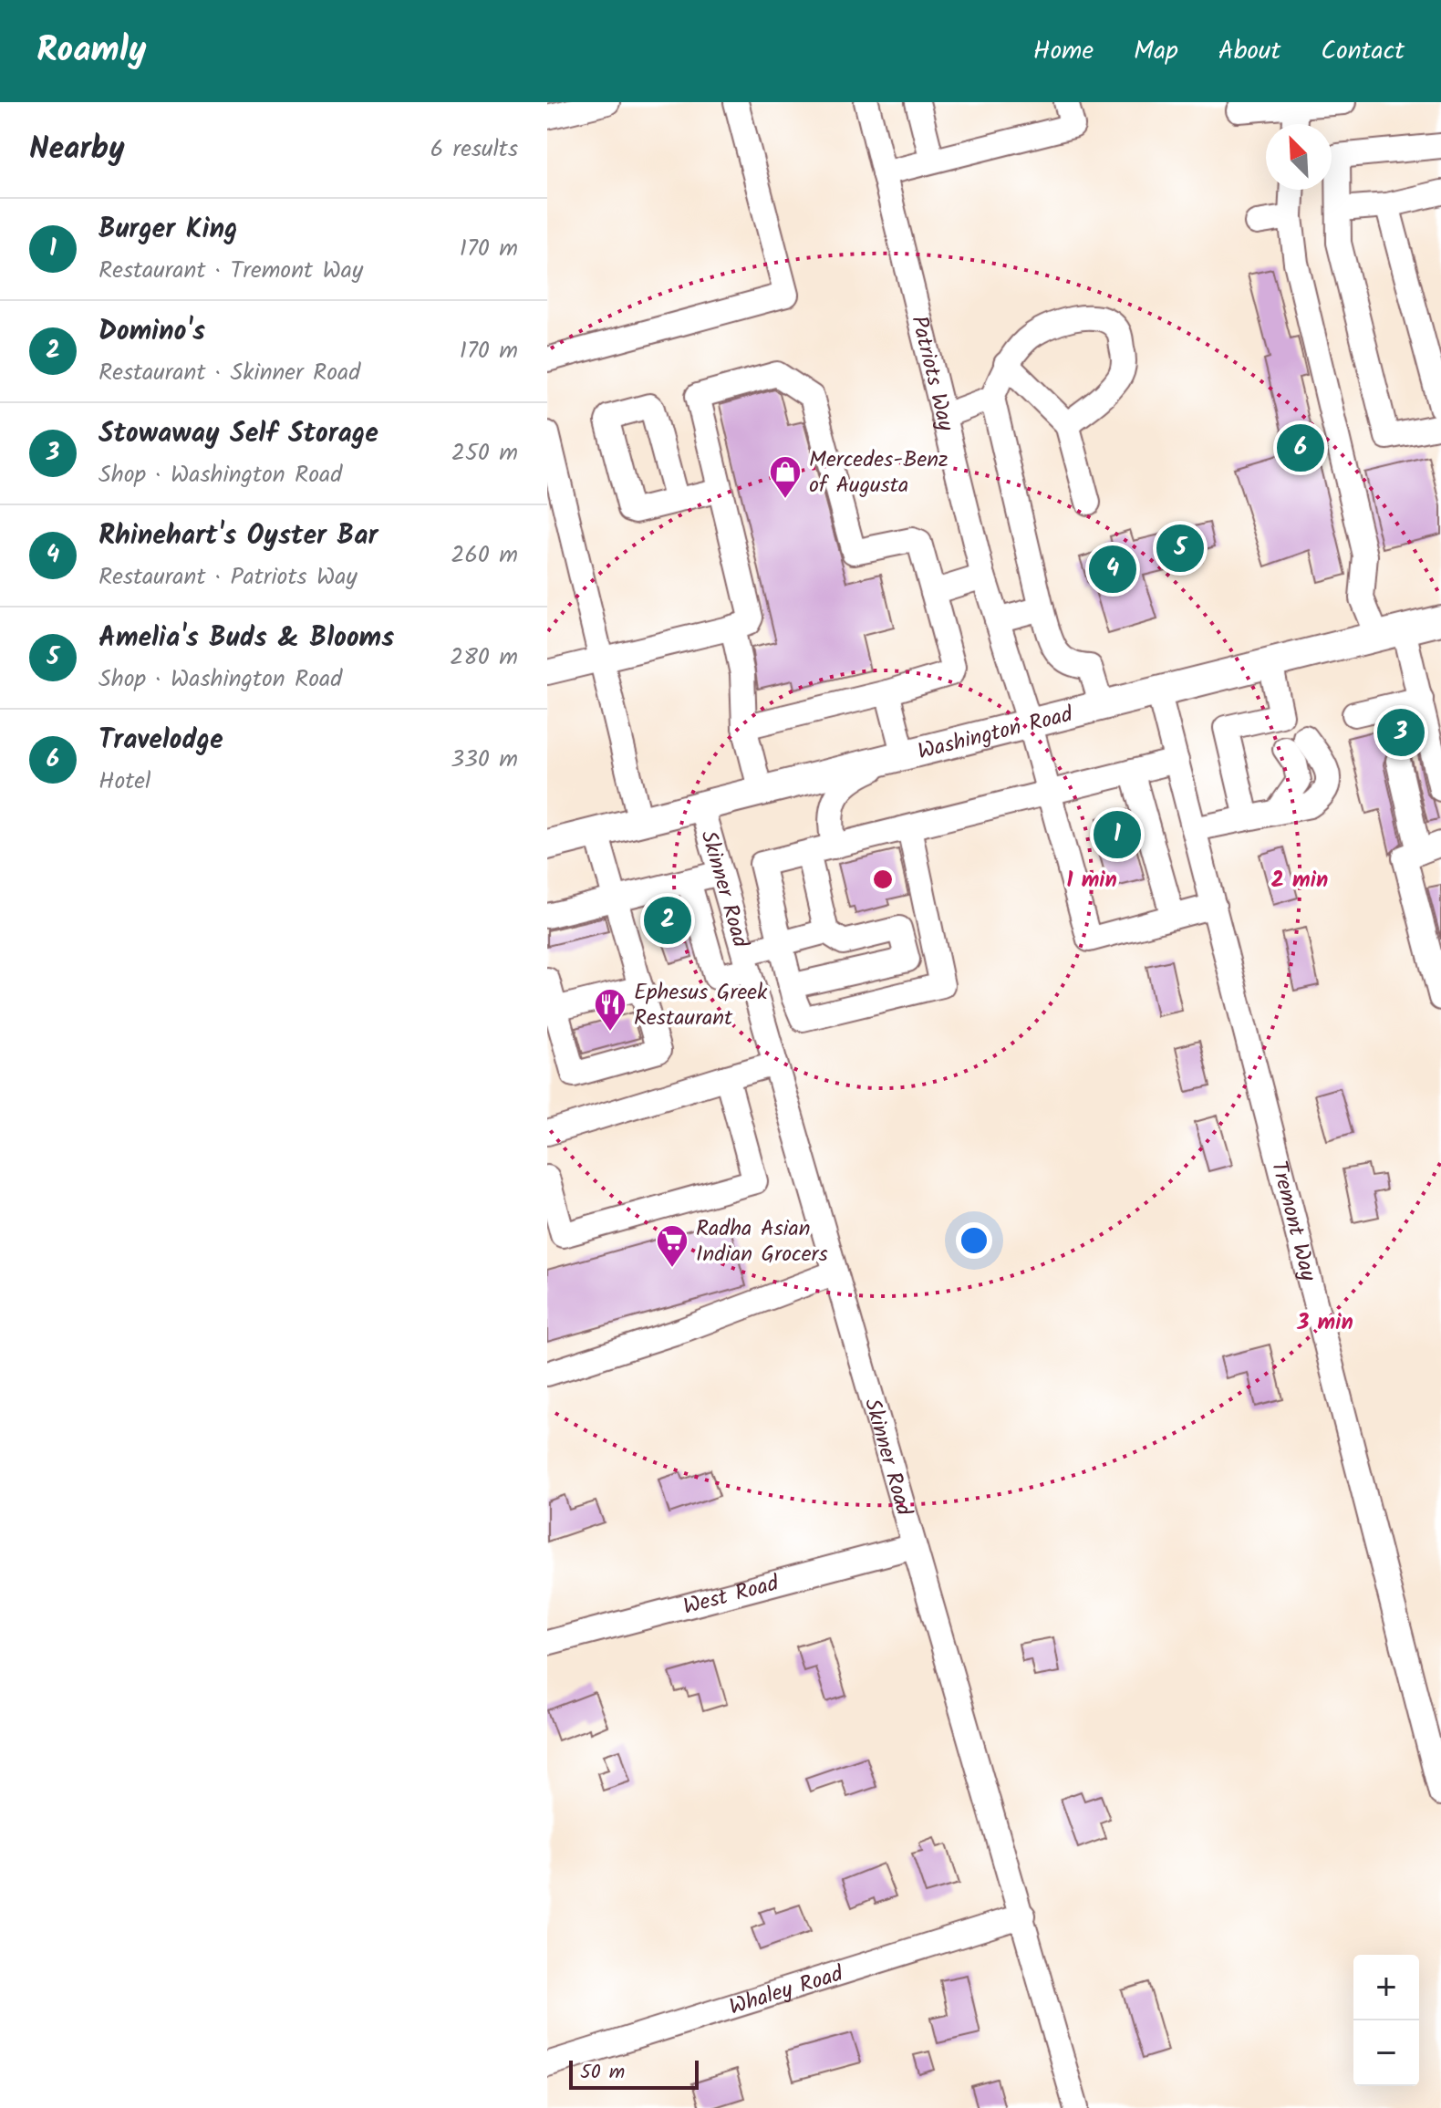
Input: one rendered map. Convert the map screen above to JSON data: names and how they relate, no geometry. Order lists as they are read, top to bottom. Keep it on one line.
{"streets":{"main road":["Washington Road"],"street":["Patriots Way","Skinner Road","Tremont Way","West Road","Whaley Road"]},"crossings":[["Patriots Way","Washington Road"],["Washington Road","Skinner Road"],["Washington Road","Tremont Way"],["Skinner Road","West Road"],["Skinner Road","Whaley Road"]],"places":{"shop":["Mercedes-Benz of Augusta"],"restaurant":["Ephesus Greek Restaurant"],"supermarket":["Radha Asian Indian Grocers"]},"scale_bar":"50 m","north":"top left","page":{"header":"Roamly","nav":["Home","Map","About","Contact"],"heading":["Nearby","6 results"],"list":[{"mark":"1","name":"Burger King","note":"Restaurant · Tremont Way","value":"170 m"},{"mark":"2","name":"Domino's","note":"Restaurant · Skinner Road","value":"170 m"},{"mark":"3","name":"Stowaway Self Storage","note":"Shop · Washington Road","value":"250 m"},{"mark":"4","name":"Rhinehart's Oyster Bar","note":"Restaurant · Patriots Way","value":"260 m"},{"mark":"5","name":"Amelia's Buds & Blooms","note":"Shop · Washington Road","value":"280 m"},{"mark":"6","name":"Travelodge","note":"Hotel","value":"330 m"}],"pins":["6","5","4","3","1","2"],"map_buttons":["+","−"],"scale":"50 m"},"rings":["1 min","2 min","3 min"]}
